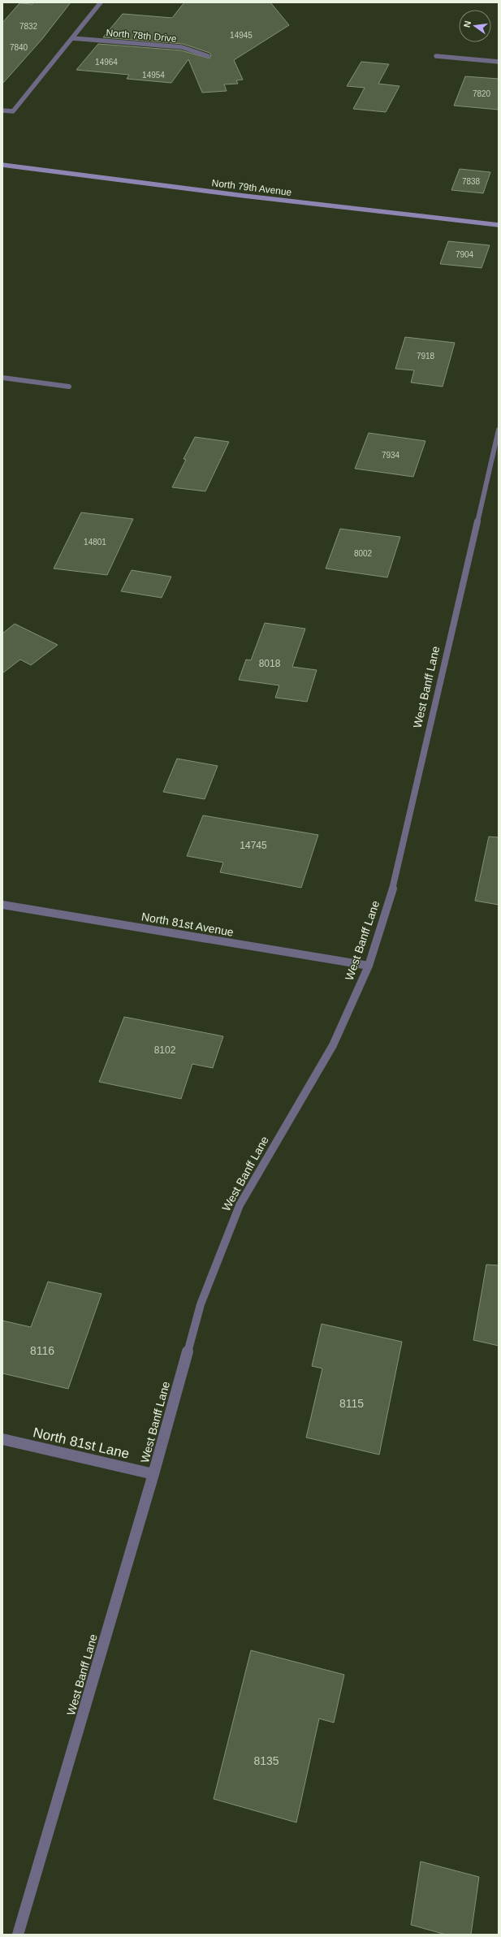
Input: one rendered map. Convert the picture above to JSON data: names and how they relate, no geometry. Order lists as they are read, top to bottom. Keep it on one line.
{"streets":{"street":["North 78th Drive","North 79th Avenue","West Banff Lane","North 81st Avenue","North 81st Lane"]},"crossings":[["West Banff Lane","North 81st Avenue"],["West Banff Lane","North 81st Lane"]],"house_numbers":["7832","14945","7840","14964","14954","7820","7838","7904","7918","7934","14801","8002","8018","14745","8102","8116","8115","8135"],"north":"left"}
